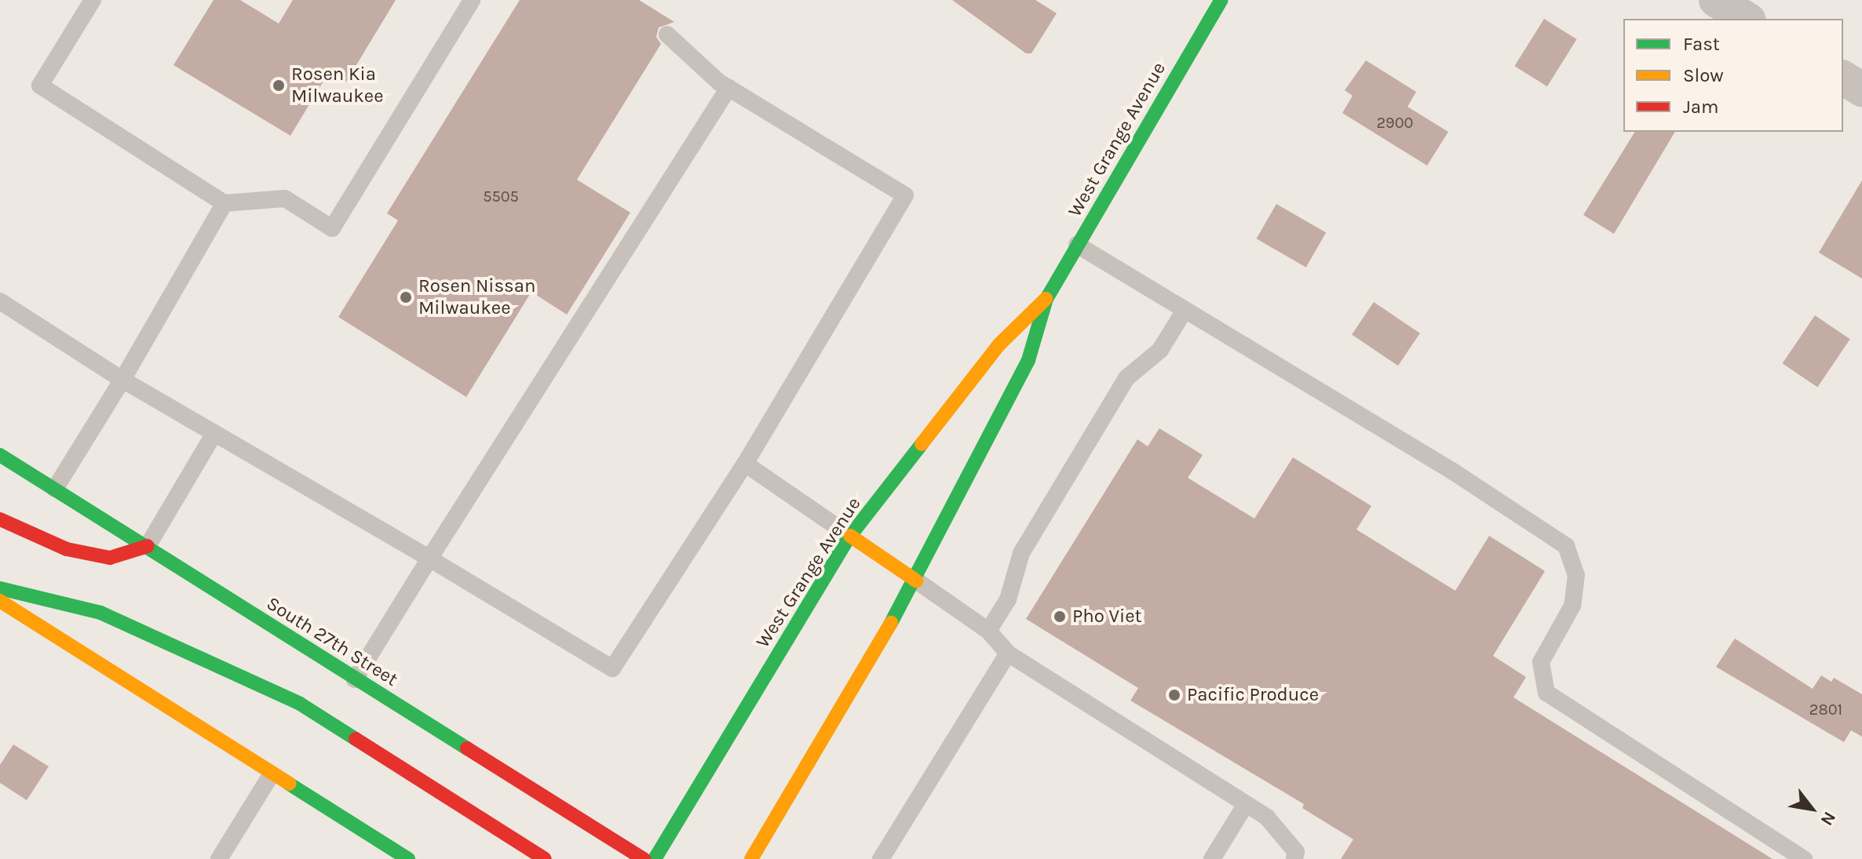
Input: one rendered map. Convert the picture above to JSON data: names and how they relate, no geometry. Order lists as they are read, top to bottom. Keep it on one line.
{"streets":{"main road":["West Grange Avenue","South 27th Street"]},"places":["Rosen Kia Milwaukee","Rosen Nissan Milwaukee","Pho Viet","Pacific Produce"],"house_numbers":["2900","5505","2801"],"legend":["Fast","Slow","Jam"],"north":"bottom right"}
